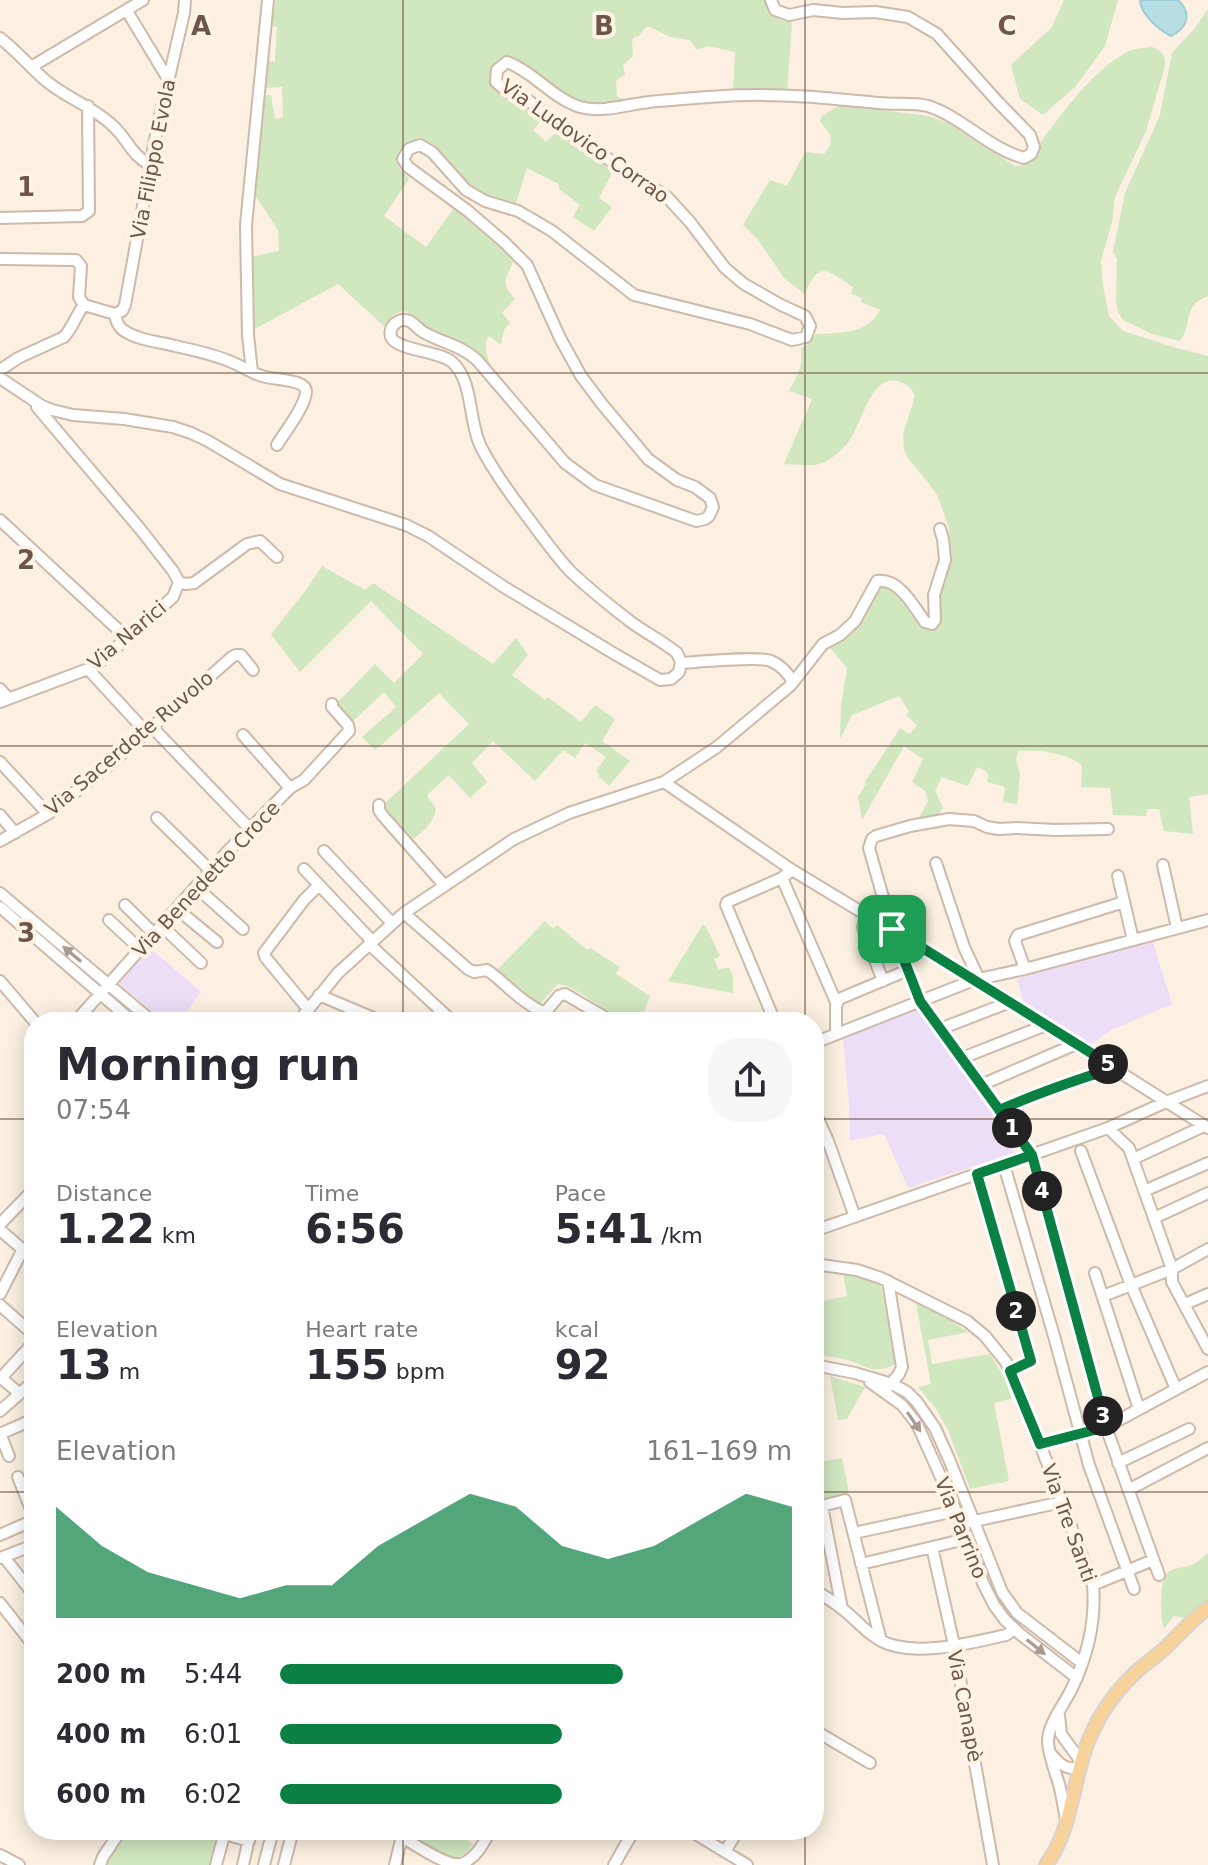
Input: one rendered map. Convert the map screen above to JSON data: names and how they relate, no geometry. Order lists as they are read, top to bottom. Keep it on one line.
{"streets":{"street":["Via Ludovico Corrao","Via Filippo Evola","Via Narici","Via Sacerdote Ruvolo","Via Benedetto Croce","Via Tre Santi","Via Parrino","Via Canapè"]},"crossings":[["Via Tre Santi","Via Parrino"]],"page":{"heading":["Morning run","07:54"],"pins":["5","1","4","2","3"],"stats":[["Distance","1.22 km"],["Time","6:56"],["Pace","5:41 /km"],["Elevation","13 m"],["Heart rate","155 bpm"],["kcal","92"]],"chart":["Elevation","161–169 m"],"list":[{"name":"200 m","note":"5:44"},{"name":"400 m","note":"6:01"},{"name":"600 m","note":"6:02"}]},"grid":{"columns":["A","B","C"],"rows":["1","2","3"]}}
